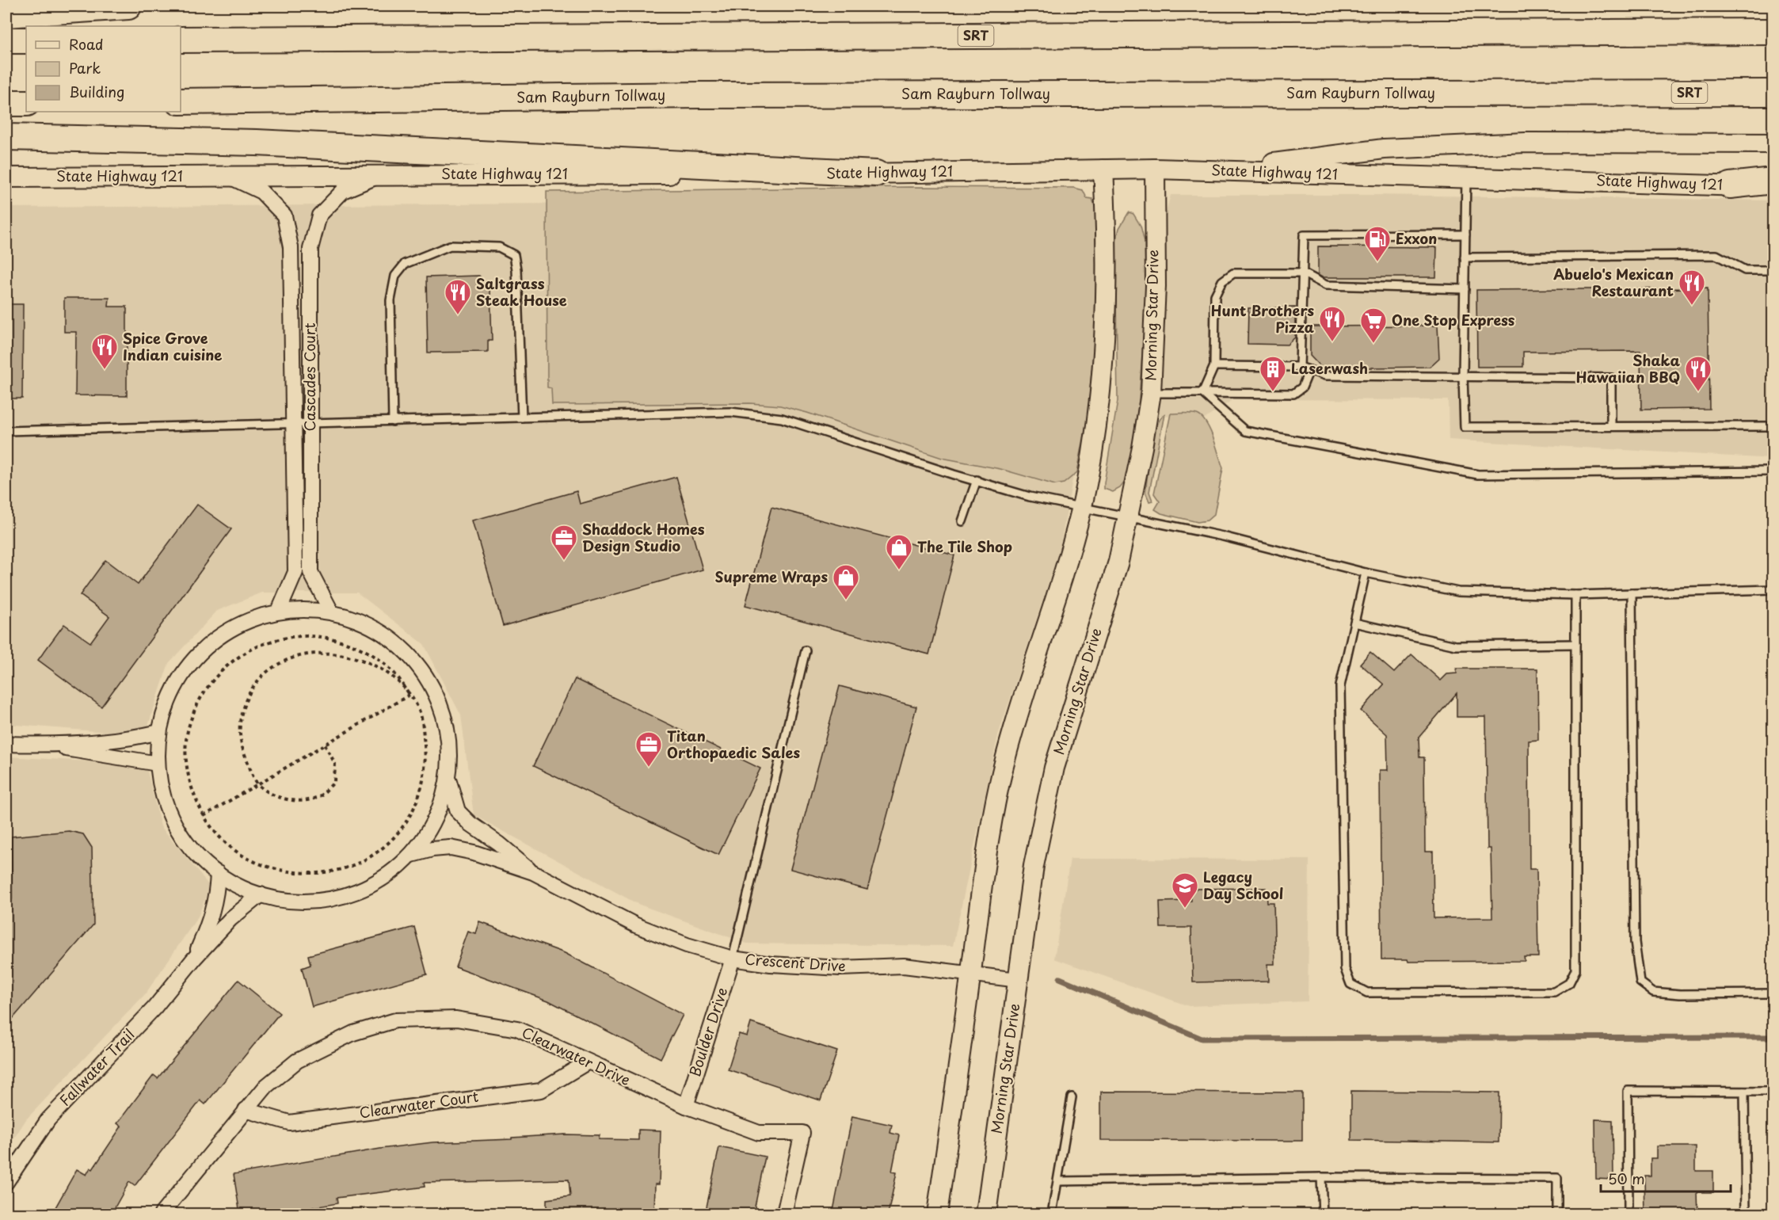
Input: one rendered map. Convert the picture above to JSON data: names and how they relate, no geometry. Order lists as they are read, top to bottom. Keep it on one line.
{"streets":{"highway":["SRT","Sam Rayburn Tollway"],"main road":["State Highway 121","Morning Star Drive"],"street":["Cascades Court","Crescent Drive","Boulder Drive","Clearwater Drive","Fallwater Trail","Clearwater Court"]},"crossings":[["State Highway 121","Morning Star Drive"],["State Highway 121","Cascades Court"],["Morning Star Drive","Crescent Drive"],["Crescent Drive","Boulder Drive"],["Boulder Drive","Clearwater Drive"],["Clearwater Drive","Clearwater Court"]],"places":{"fuel station":["Exxon"],"restaurant":["Abuelo's Mexican Restaurant","Saltgrass Steak House","Hunt Brothers Pizza","Spice Grove Indian cuisine","Shaka Hawaiian BBQ"],"supermarket":["One Stop Express"],"building":["Laserwash"],"office":["Shaddock Homes Design Studio","Titan Orthopaedic Sales"],"shop":["The Tile Shop","Supreme Wraps"],"school or university":["Legacy Day School"]},"legend":["Road","Park","Building"],"scale_bar":"50 m"}
